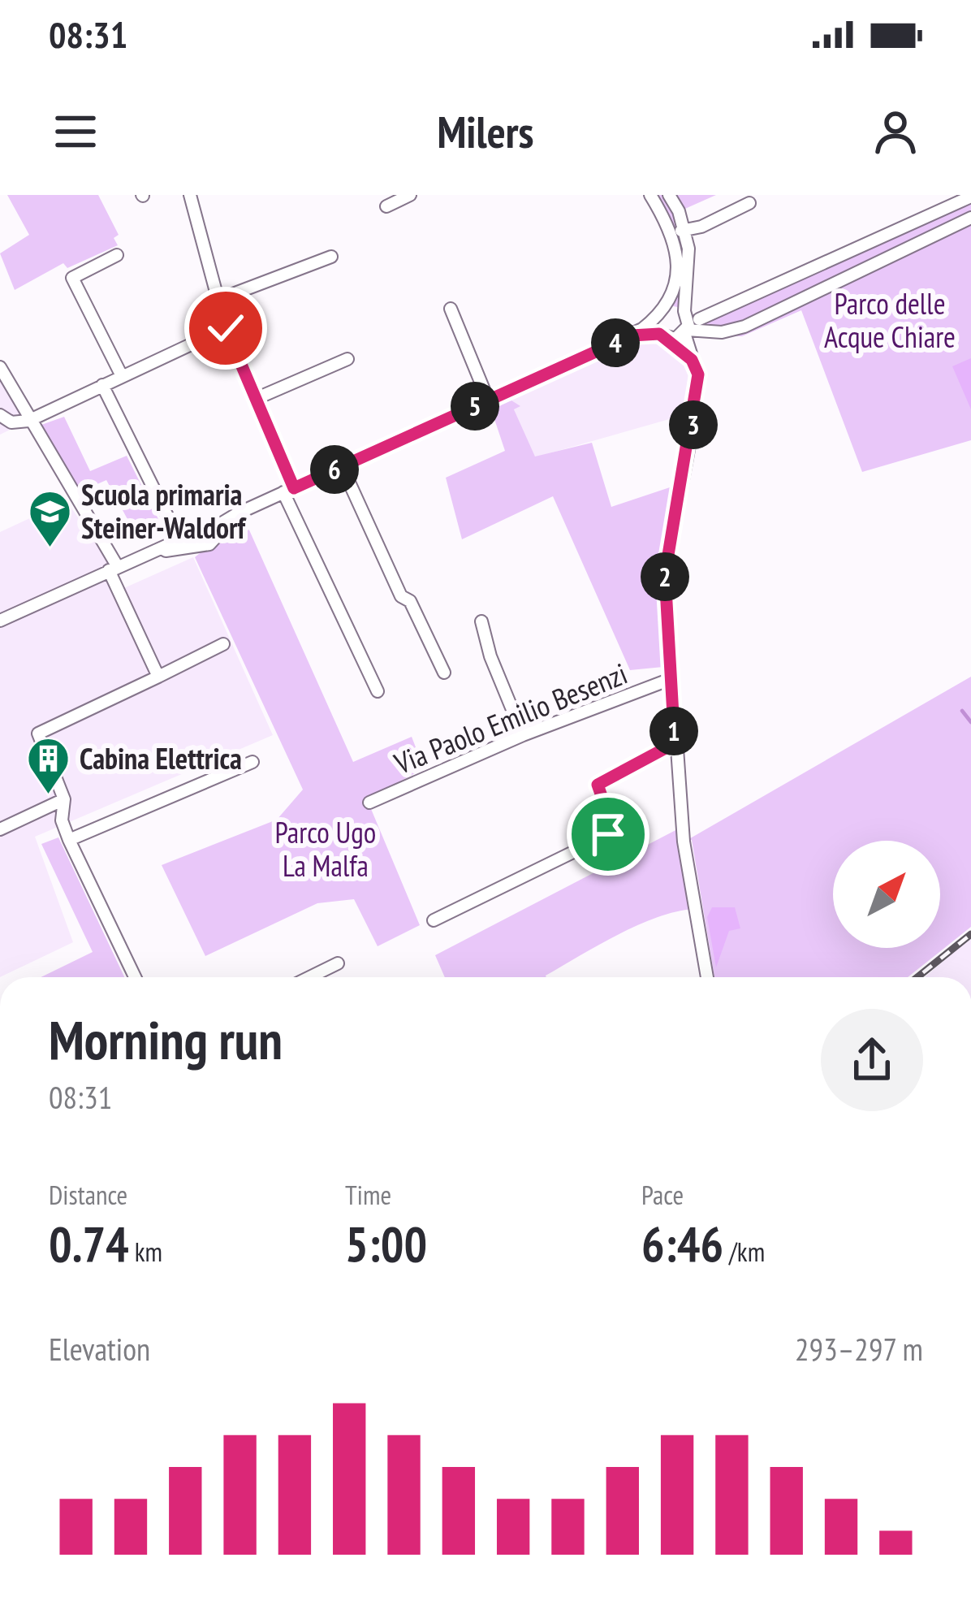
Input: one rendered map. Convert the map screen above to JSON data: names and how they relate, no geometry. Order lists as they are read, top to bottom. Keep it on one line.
{"streets":{"street":["Via Paolo Emilio Besenzi"]},"parks":["Parco delle Acque Chiare","Parco Ugo La Malfa"],"places":{"school or university":["Scuola primaria Steiner-Waldorf"],"building":["Cabina Elettrica"]},"north":"top right","page":{"status":"08:31","header":"Milers","pins":["4","5","3","6","2","1"],"heading":["Morning run","08:31"],"stats":[["Distance","0.74 km"],["Time","5:00"],["Pace","6:46 /km"]],"chart":["Elevation","293–297 m"]}}
